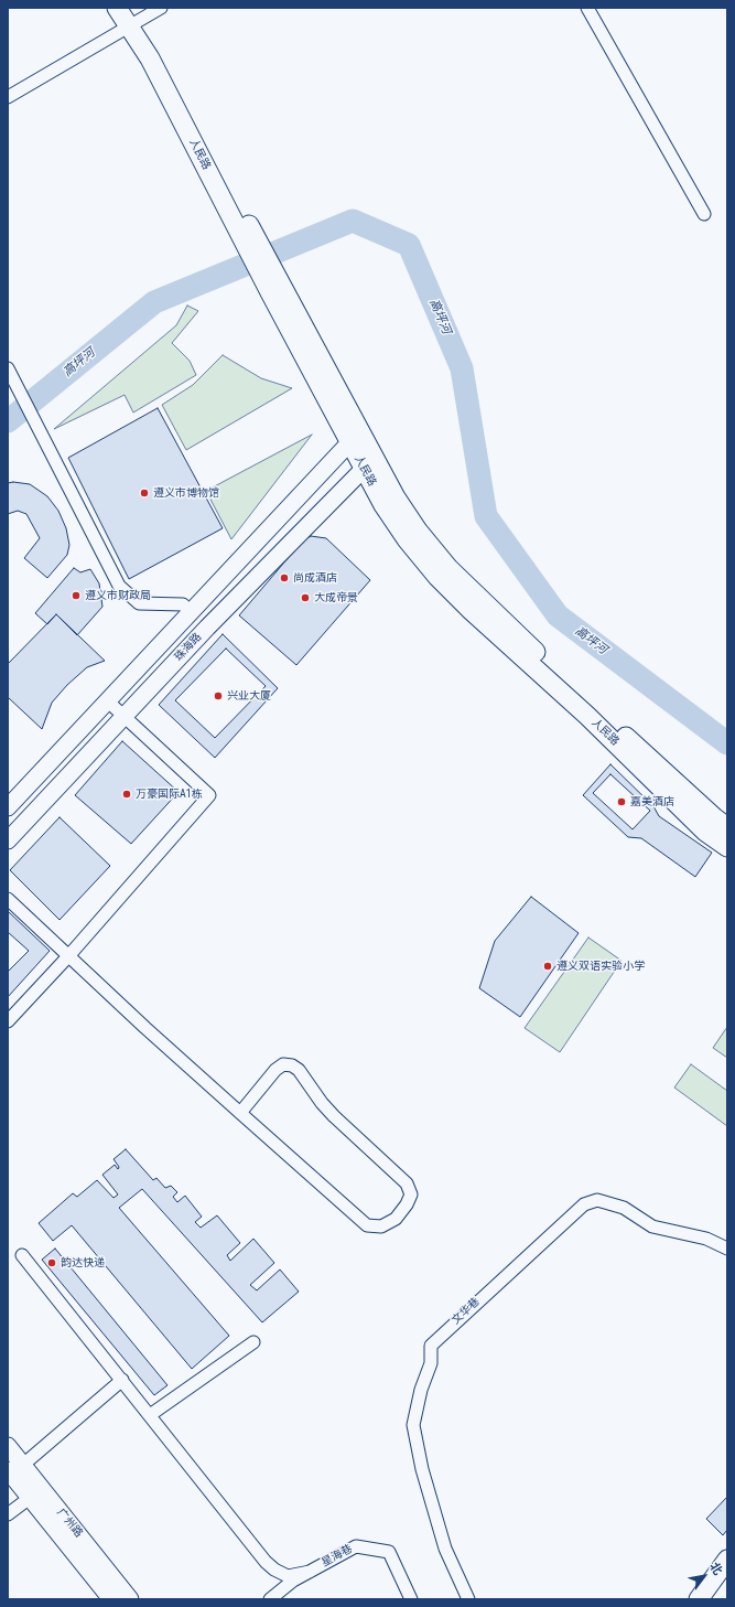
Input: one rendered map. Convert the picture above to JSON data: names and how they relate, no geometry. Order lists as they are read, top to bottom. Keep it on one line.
{"streets":{"main road":["人民路"],"street":["珠海路","文华巷","广州路","星海巷"]},"crossings":[["人民路","珠海路"]],"water":["高坪河"],"places":["遵义市博物馆","尚成酒店","遵义市财政局","大成帝景","兴业大厦","万豪国际A1栋","嘉美酒店","遵义双语实验小学","韵达快递"],"north":"top right"}
